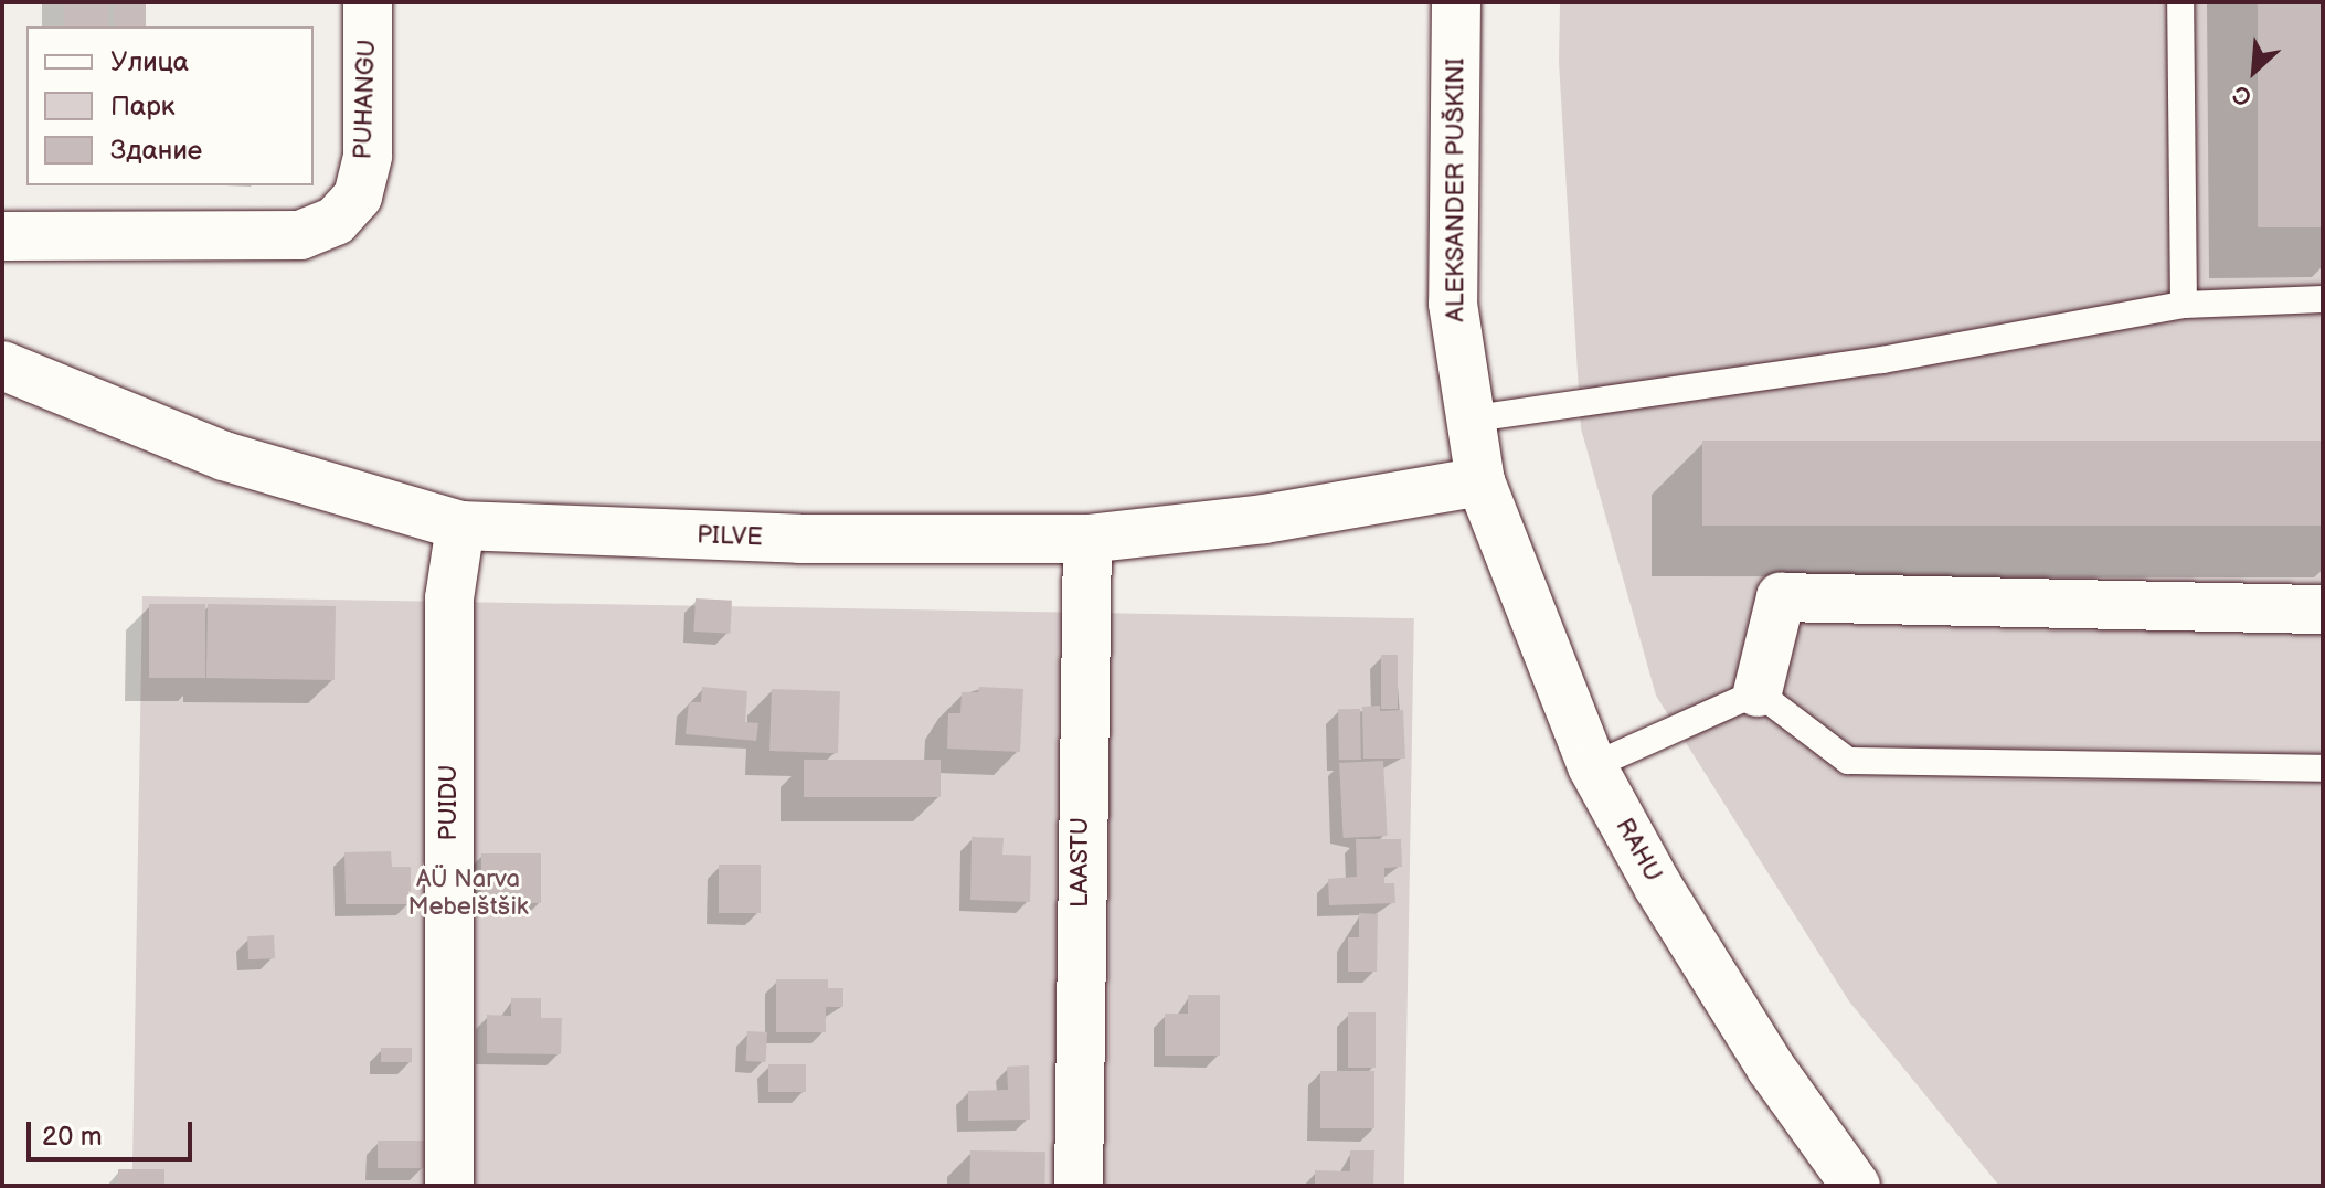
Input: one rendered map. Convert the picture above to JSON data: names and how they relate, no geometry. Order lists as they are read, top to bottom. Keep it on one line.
{"streets":{"street":["PUHANGU","ALEKSANDER PUŠKINI","PILVE","PUIDU","RAHU","LAASTU"]},"crossings":[["ALEKSANDER PUŠKINI","PILVE"],["ALEKSANDER PUŠKINI","RAHU"],["PILVE","PUIDU"],["PILVE","RAHU"],["PILVE","LAASTU"]],"parks":["AÜ Narva Mebelštšik"],"legend":["Улица","Парк","Здание"],"scale_bar":"20 m","north":"bottom left"}
